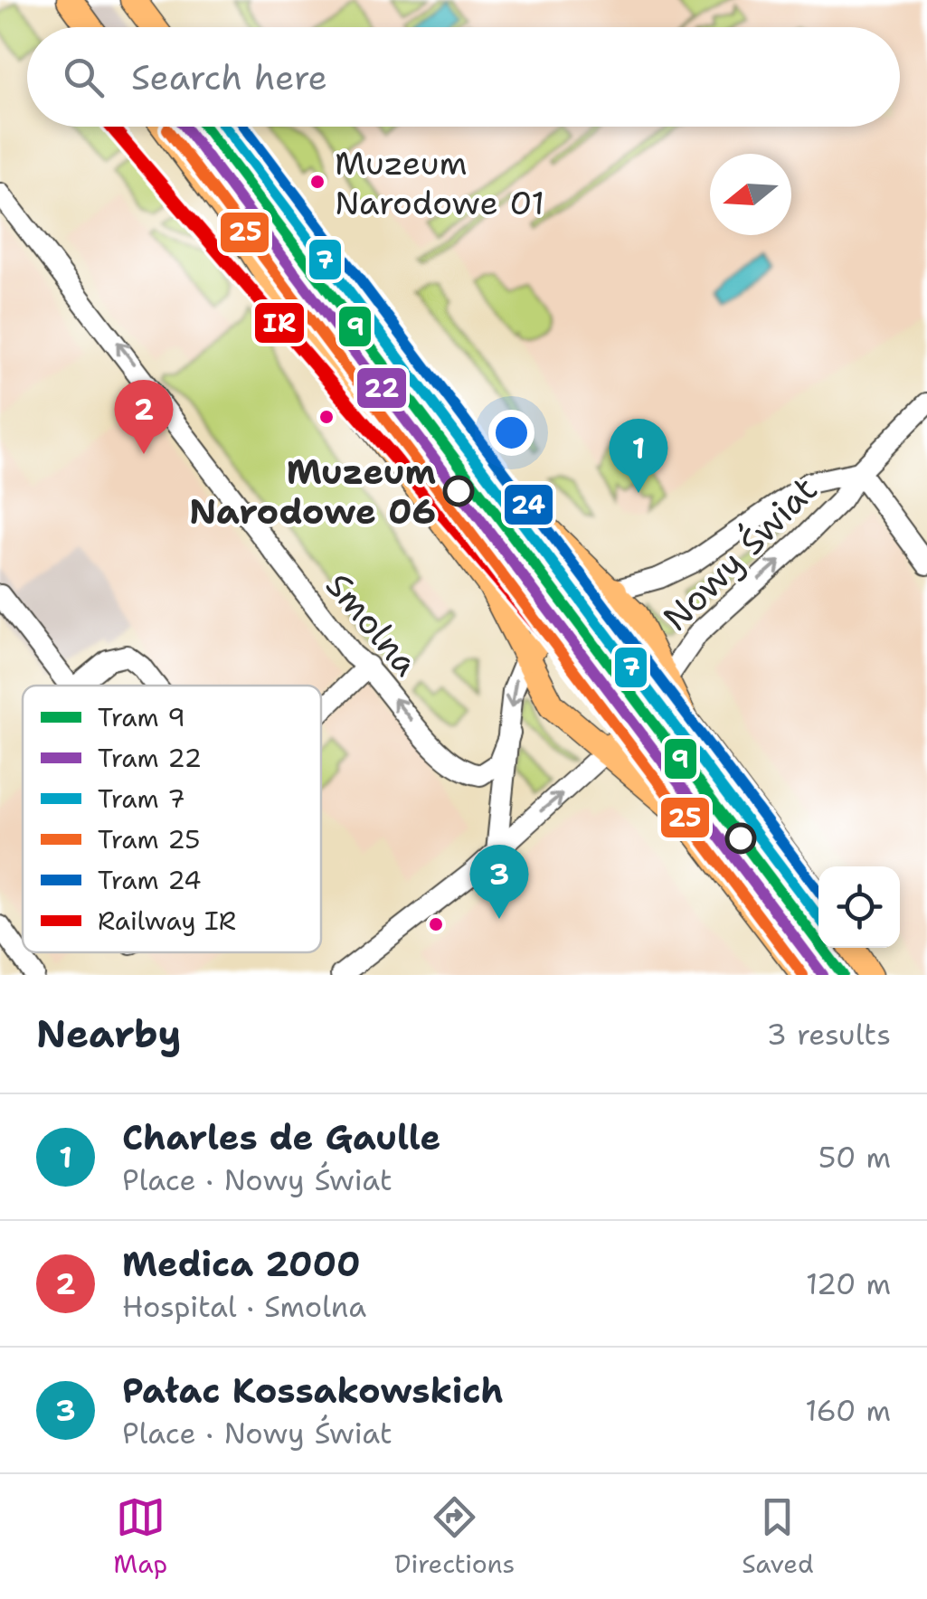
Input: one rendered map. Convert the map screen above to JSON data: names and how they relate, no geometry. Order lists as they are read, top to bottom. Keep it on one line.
{"streets":{"street":["Nowy Świat","Smolna"]},"one_way":["Smolna"],"places":["Muzeum Narodowe 01","Muzeum Narodowe 06"],"lines":["tram line 9","tram line 22","tram line 7","tram line 24","rail line IR","tram line 25"],"legend":["Tram 9","Tram 22","Tram 7","Tram 25","Tram 24","Railway IR"],"north":"left","page":{"search":"Search here","pins":["2","1","3"],"heading":["Nearby","3 results"],"list":[{"mark":"1","name":"Charles de Gaulle","note":"Place · Nowy Świat","value":"50 m"},{"mark":"2","name":"Medica 2000","note":"Hospital · Smolna","value":"120 m"},{"mark":"3","name":"Pałac Kossakowskich","note":"Place · Nowy Świat","value":"160 m"}],"nav":["Map","Directions","Saved"]}}
